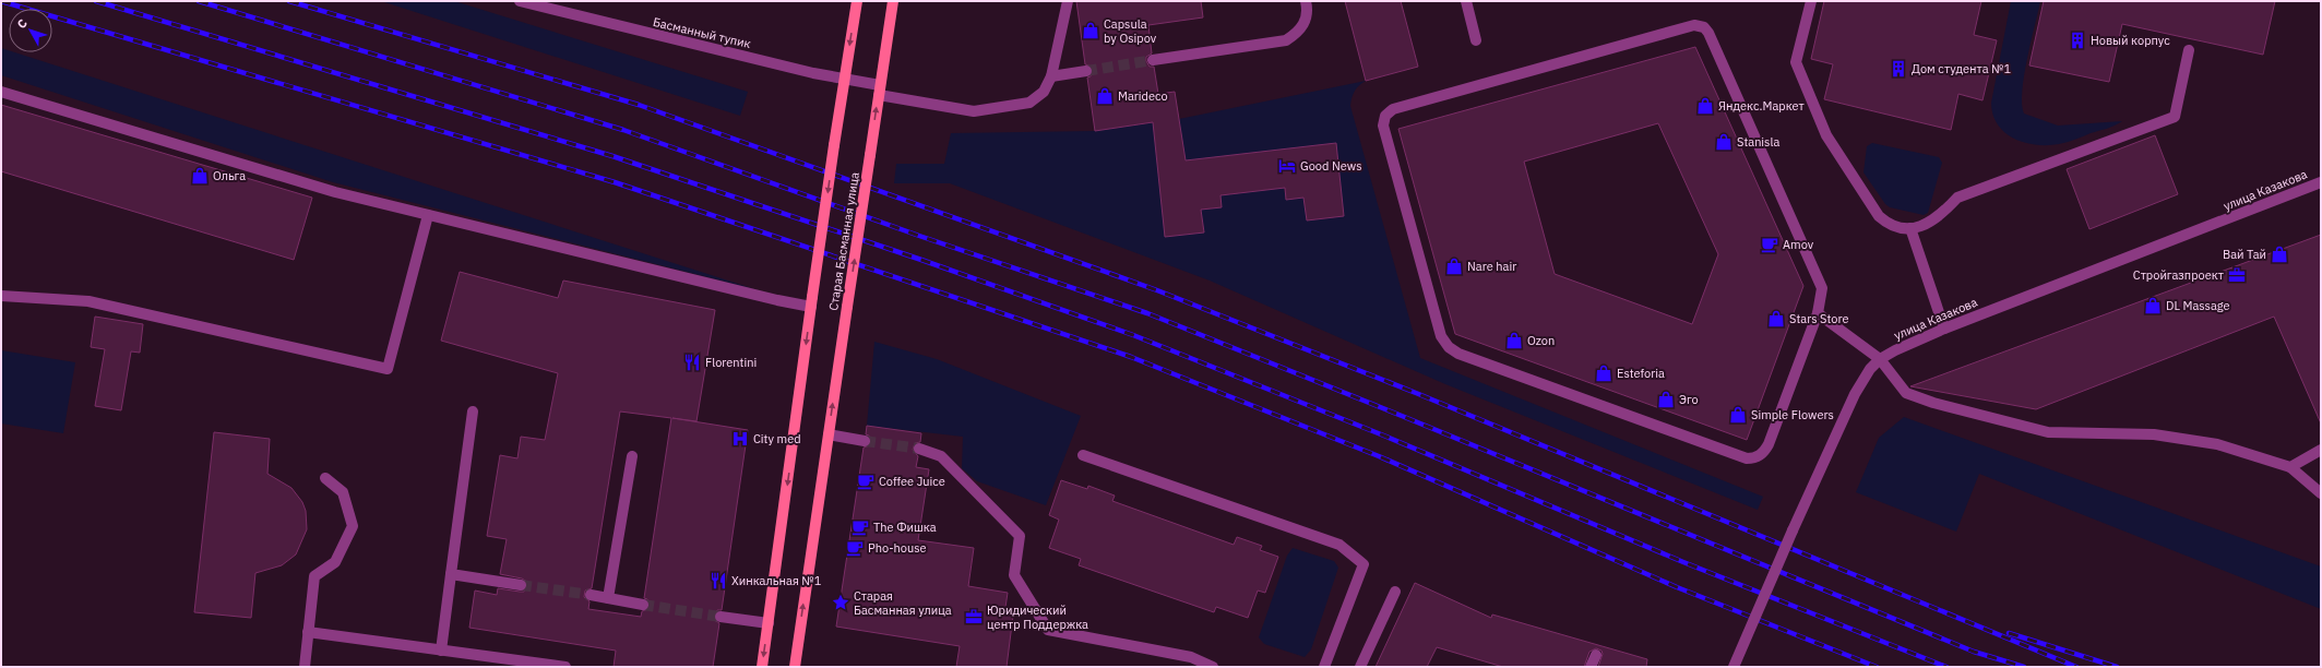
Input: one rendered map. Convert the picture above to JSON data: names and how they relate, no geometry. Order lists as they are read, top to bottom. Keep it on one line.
{"streets":{"main road":["Старая Басманная улица"],"street":["Басманный тупик","улица Казакова"]},"crossings":[["Басманный тупик","Старая Басманная улица"]],"places":{"shop":["Capsula by Osipov","Marideco","Яндекс.Маркет","Stanisla","Ольга","Вай Тай","Nare hair","DL Massage","Stars Store","Ozon","Esteforia","Эго","Simple Flowers"],"building":["Новый корпус","Дом студента №1"],"hotel":["Good News"],"cafe":["Amov","Coffee Juice","The Фишка","Pho-house"],"office":["Стройгазпроект","Юридический центр Поддержка"],"restaurant":["Florentini","Хинкальная №1"],"hospital":["City med"],"place":["Старая Басманная улица"]},"north":"top left"}
